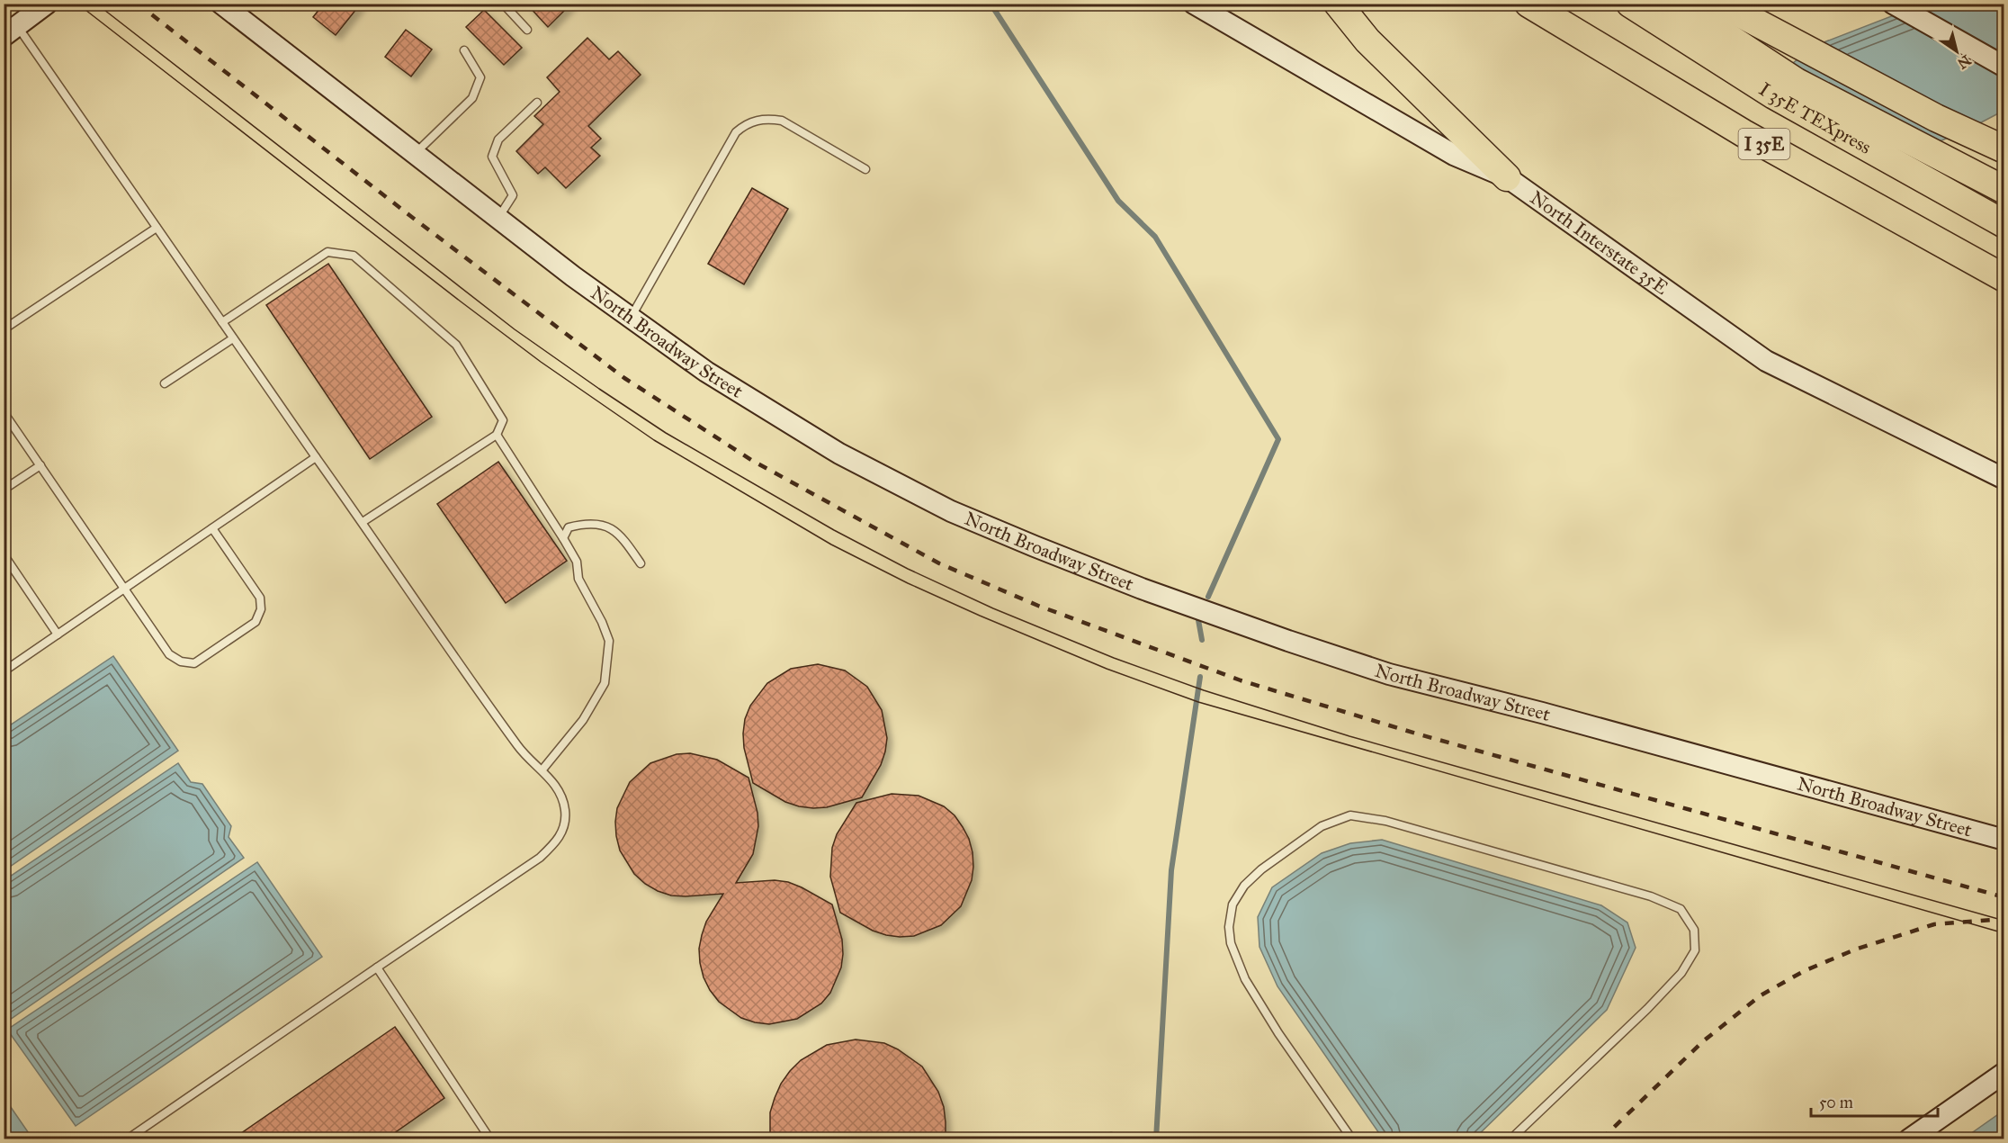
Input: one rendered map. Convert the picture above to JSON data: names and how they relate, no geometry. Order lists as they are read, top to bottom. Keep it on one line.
{"streets":{"highway":["I 35E TEXpress","I 35E"],"street":["North Interstate 35E","North Broadway Street"]},"scale_bar":"50 m","north":"bottom right"}
